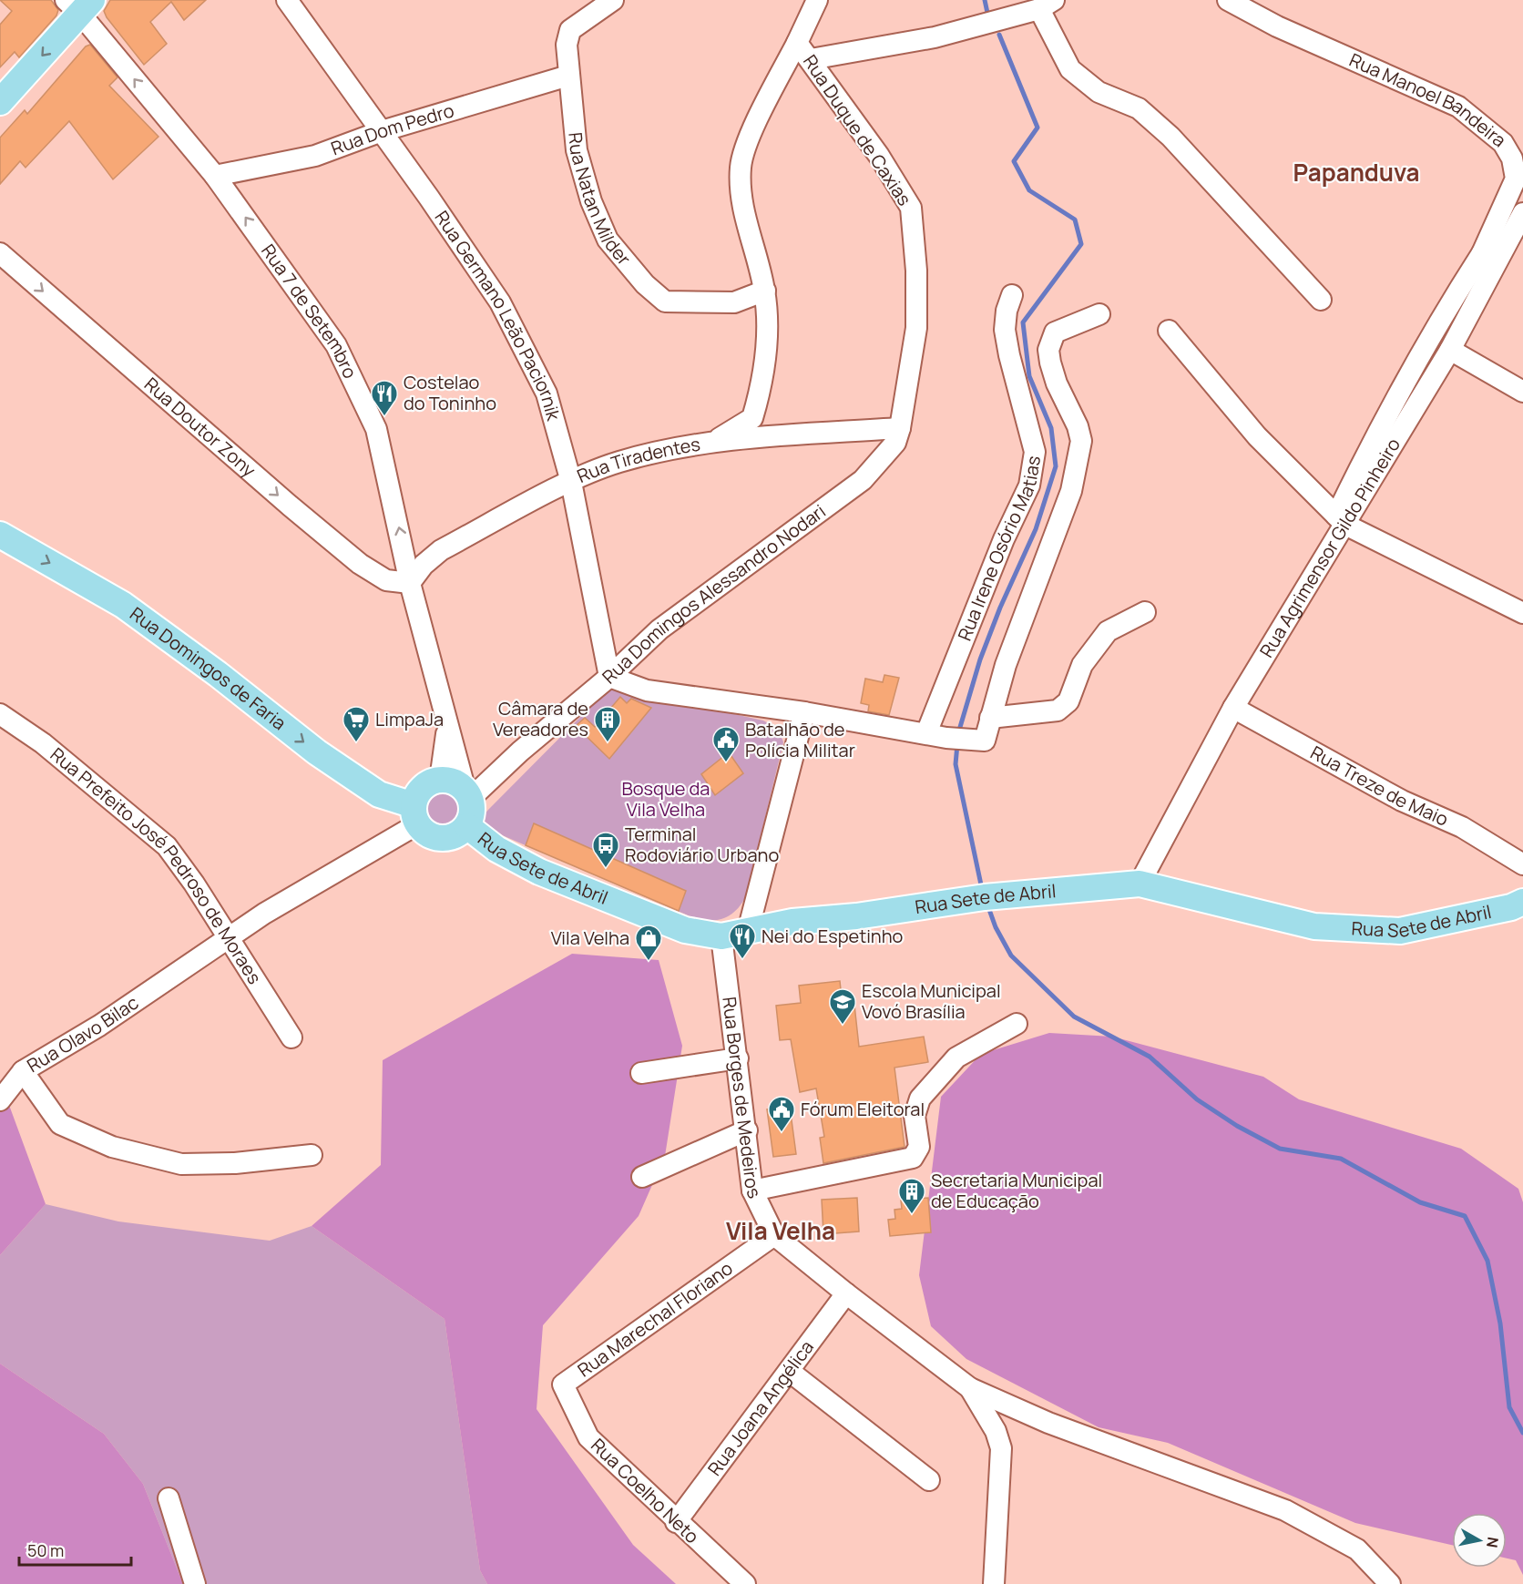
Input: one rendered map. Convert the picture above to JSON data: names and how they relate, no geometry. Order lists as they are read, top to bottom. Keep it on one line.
{"streets":{"main road":["Rua Domingos de Faria","Rua Sete de Abril"],"street":["Rua Manoel Bandeira","Rua Dom Pedro","Rua Duque de Caxias","Rua Natan Milder","Rua 7 de Setembro","Rua Germano Leão Paciornik","Rua Doutor Zony","Rua Tiradentes","Rua Irene Osório Matias","Rua Agrimensor Gildo Pinheiro","Rua Domingos Alessandro Nodari","Rua Treze de Maio","Rua Prefeito José Pedroso de Moraes","Rua Olavo Bilac","Rua Borges de Medeiros","Rua Marechal Floriano","Rua Joana Angélica","Rua Coelho Neto"]},"crossings":[["Rua Manoel Bandeira","Rua Agrimensor Gildo Pinheiro"],["Rua Dom Pedro","Rua Natan Milder"],["Rua Dom Pedro","Rua 7 de Setembro"],["Rua Dom Pedro","Rua Germano Leão Paciornik"],["Rua Duque de Caxias","Rua Tiradentes"],["Rua Duque de Caxias","Rua Domingos Alessandro Nodari"],["Rua 7 de Setembro","Rua Doutor Zony"],["Rua 7 de Setembro","Rua Tiradentes"],["Rua 7 de Setembro","Rua Domingos Alessandro Nodari"],["Rua 7 de Setembro","Rua Domingos de Faria"],["Rua 7 de Setembro","Rua Sete de Abril"],["Rua 7 de Setembro","Rua Olavo Bilac"],["Rua Germano Leão Paciornik","Rua Tiradentes"],["Rua Germano Leão Paciornik","Rua Domingos Alessandro Nodari"],["Rua Doutor Zony","Rua Tiradentes"],["Rua Tiradentes","Rua Domingos Alessandro Nodari"],["Rua Agrimensor Gildo Pinheiro","Rua Treze de Maio"],["Rua Agrimensor Gildo Pinheiro","Rua Sete de Abril"],["Rua Domingos Alessandro Nodari","Rua Domingos de Faria"],["Rua Domingos Alessandro Nodari","Rua Sete de Abril"],["Rua Domingos Alessandro Nodari","Rua Olavo Bilac"],["Rua Domingos de Faria","Rua Sete de Abril"],["Rua Domingos de Faria","Rua Olavo Bilac"],["Rua Sete de Abril","Rua Olavo Bilac"],["Rua Sete de Abril","Rua Borges de Medeiros"],["Rua Prefeito José Pedroso de Moraes","Rua Olavo Bilac"],["Rua Borges de Medeiros","Rua Marechal Floriano"],["Rua Borges de Medeiros","Rua Joana Angélica"],["Rua Marechal Floriano","Rua Coelho Neto"],["Rua Joana Angélica","Rua Coelho Neto"]],"one_way":["Rua 7 de Setembro","Rua Doutor Zony","Rua Domingos de Faria"],"districts":["Papanduva","Vila Velha"],"parks":["Bosque da Vila Velha"],"places":{"restaurant":["Costelao do Toninho","Nei do Espetinho"],"supermarket":["LimpaJa"],"building":["Câmara de Vereadores","Secretaria Municipal de Educação"],"public building":["Batalhão de Polícia Militar","Fórum Eleitoral"],"bus stop":["Terminal Rodoviário Urbano"],"shop":["Vila Velha"],"school or university":["Escola Municipal Vovó Brasília"]},"scale_bar":"50 m","north":"right"}
